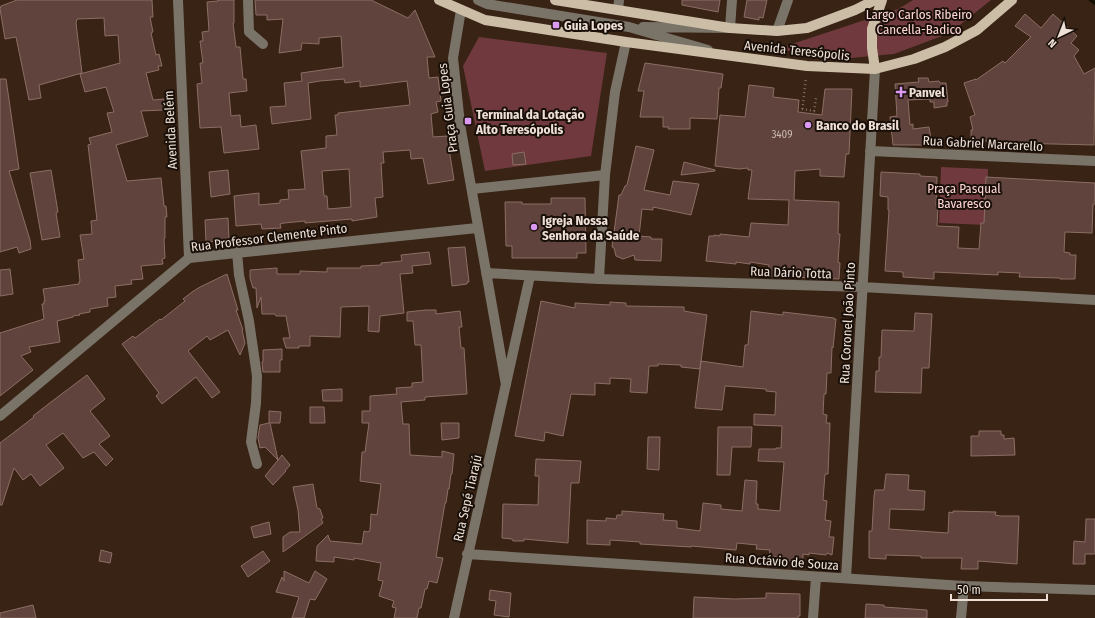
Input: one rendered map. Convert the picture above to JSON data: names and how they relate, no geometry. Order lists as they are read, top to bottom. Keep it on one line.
{"streets":{"main road":["Avenida Teresópolis"],"street":["Praça Guia Lopes","Avenida Belém","Rua Gabriel Marcarello","Rua Professor Clemente Pinto","Rua Dário Totta","Rua Coronel João Pinto","Rua Sepé Tiarajú","Rua Octávio de Souza"]},"crossings":[["Avenida Teresópolis","Praça Guia Lopes"],["Avenida Teresópolis","Rua Coronel João Pinto"],["Praça Guia Lopes","Rua Sepé Tiarajú"],["Avenida Belém","Rua Professor Clemente Pinto"],["Rua Gabriel Marcarello","Rua Coronel João Pinto"],["Rua Professor Clemente Pinto","Rua Sepé Tiarajú"],["Rua Dário Totta","Rua Coronel João Pinto"],["Rua Dário Totta","Rua Sepé Tiarajú"],["Rua Coronel João Pinto","Rua Octávio de Souza"],["Rua Sepé Tiarajú","Rua Octávio de Souza"]],"parks":["Largo Carlos Ribeiro Cancella-Badico","Praça Pasqual Bavaresco"],"places":{"transit":["Guia Lopes","Terminal da Lotação Alto Teresópolis"],"health":["Panvel"],"other":["Banco do Brasil","Igreja Nossa Senhora da Saúde"]},"house_numbers":["3409"],"scale_bar":"50 m","north":"bottom left"}
